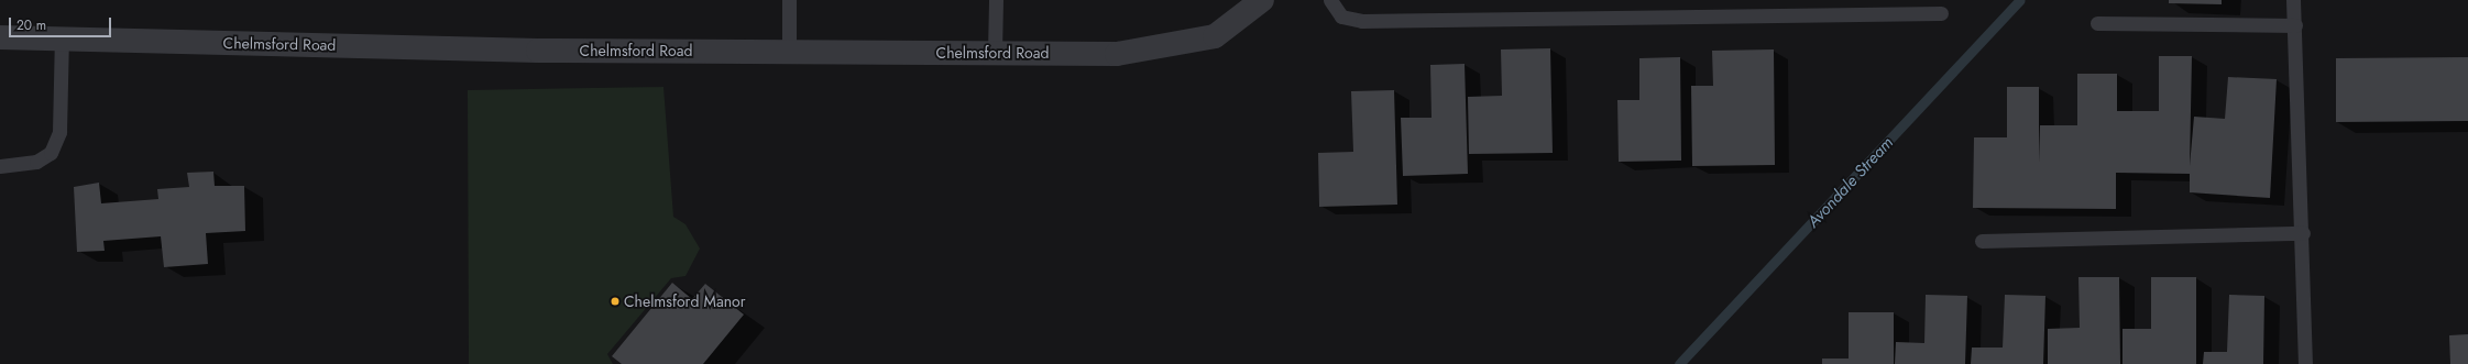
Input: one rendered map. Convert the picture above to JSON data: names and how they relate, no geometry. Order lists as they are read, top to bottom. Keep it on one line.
{"streets":{"street":["Chelmsford Road"]},"water":["Avondale Stream"],"places":["Chelmsford Manor"],"scale_bar":"20 m"}
